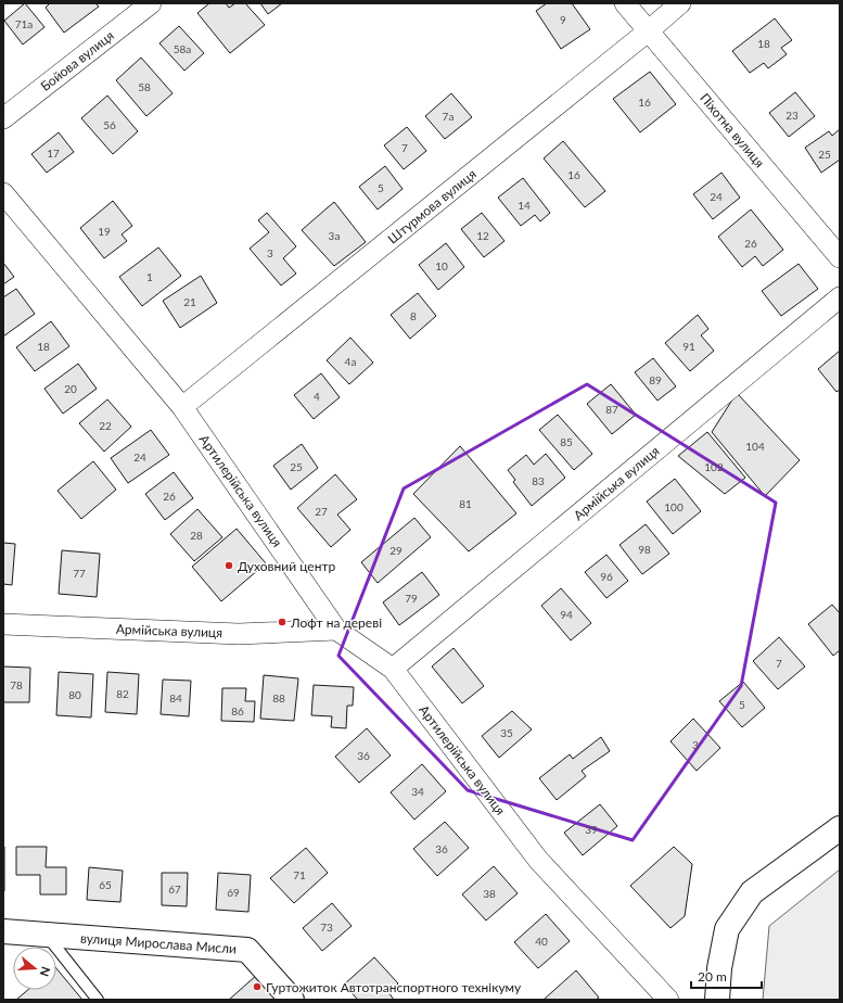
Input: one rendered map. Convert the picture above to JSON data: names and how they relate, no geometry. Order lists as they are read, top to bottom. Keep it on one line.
{"streets":{"street":["Бойова вулиця","Піхотна вулиця","Штурмова вулиця","Армійська вулиця","Артилерійська вулиця","вулиця Мирослава Мисли"]},"crossings":[["Піхотна вулиця","Штурмова вулиця"],["Штурмова вулиця","Артилерійська вулиця"],["Армійська вулиця","Артилерійська вулиця"]],"places":["Духовний центр","Лофт на дереві","Гуртожиток Автотранспортного технікуму"],"house_numbers":["9","71а","18","58а","58","16","23","7а","56","7","17","25","16","5","24","14","19","3а","12","26","3","10","1","21","8","18","91","4а","89","20","4","87","22","85","104","24","25","102","83","26","81","100","27","28","98","29","77","96","79","94","7","78","82","80","84","88","5","86","35","3","36","34","39","36","71","65","67","69","38","73","40"],"scale_bar":"20 m","north":"right"}
